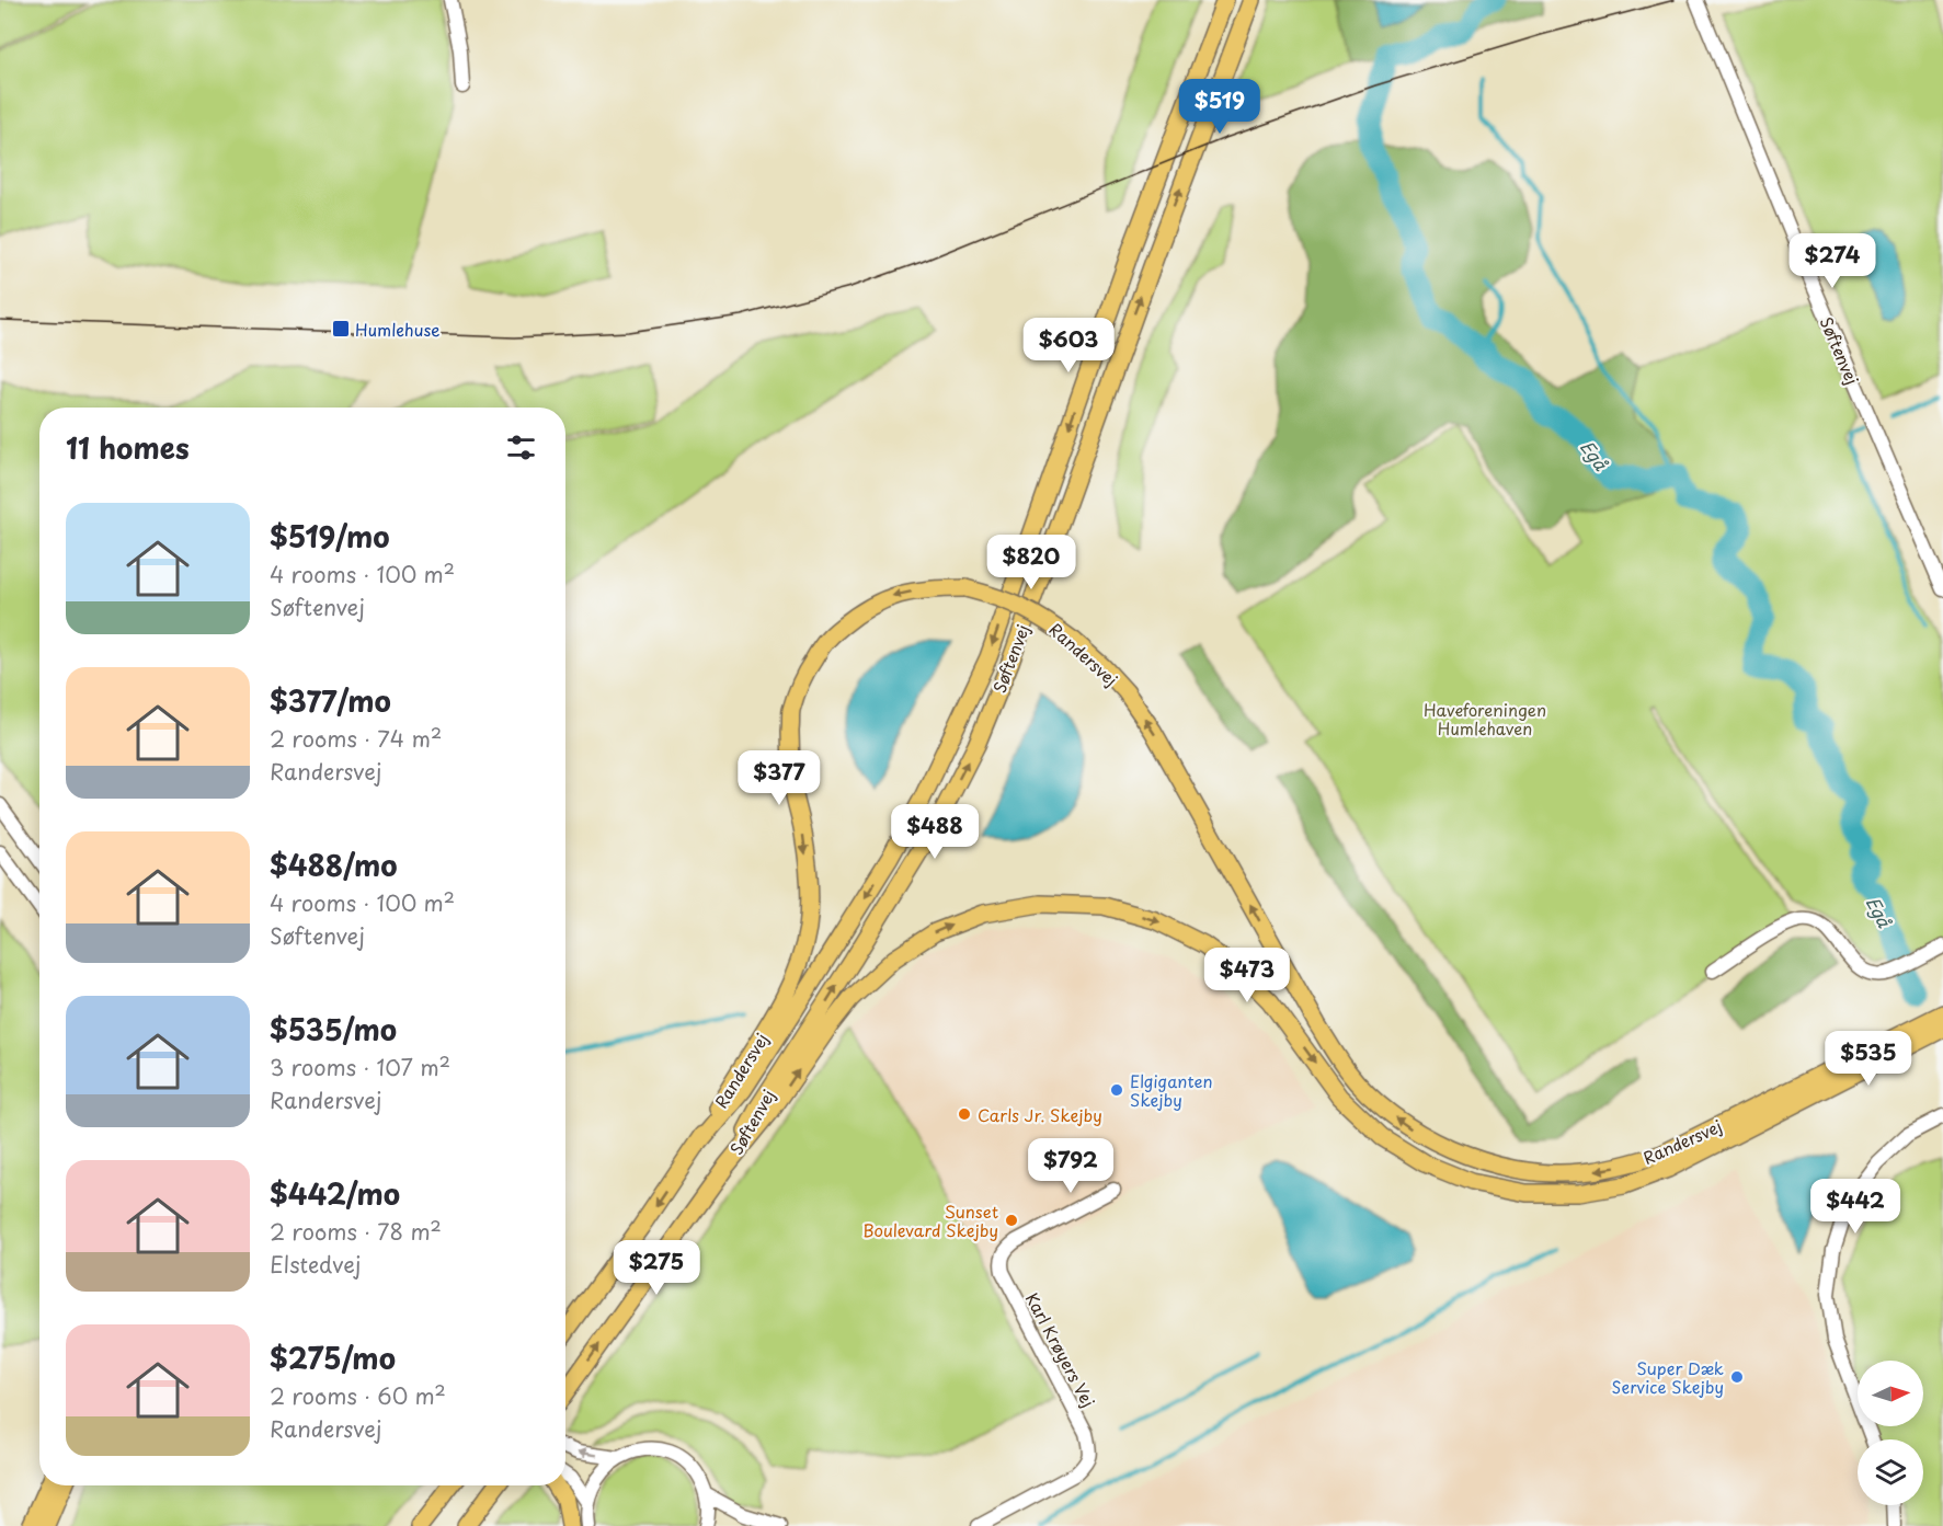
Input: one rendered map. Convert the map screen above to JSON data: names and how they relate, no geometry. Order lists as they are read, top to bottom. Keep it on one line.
{"streets":{"main road":["Søftenvej","Randersvej"],"street":["Karl Krøyers Vej"]},"crossings":[["Søftenvej","Randersvej"]],"water":["Egå"],"parks":["Haveforeningen Humlehaven"],"places":{"transit":["Humlehuse"],"other":["Elgiganten Skejby","Carls Jr. Skejby","Sunset Boulevard Skejby","Super Dæk Service Skejby"]},"north":"right","page":{"price":["$519","$274","$603","$820","$377","$488","$473","$535","$792","$442","$275"],"heading":"11 homes","list":[{"name":"$519/mo","note":"4 rooms · 100 m² · Søftenvej"},{"name":"$377/mo","note":"2 rooms · 74 m² · Randersvej"},{"name":"$488/mo","note":"4 rooms · 100 m² · Søftenvej"},{"name":"$535/mo","note":"3 rooms · 107 m² · Randersvej"},{"name":"$442/mo","note":"2 rooms · 78 m² · Elstedvej"},{"name":"$275/mo","note":"2 rooms · 60 m² · Randersvej"}]}}
